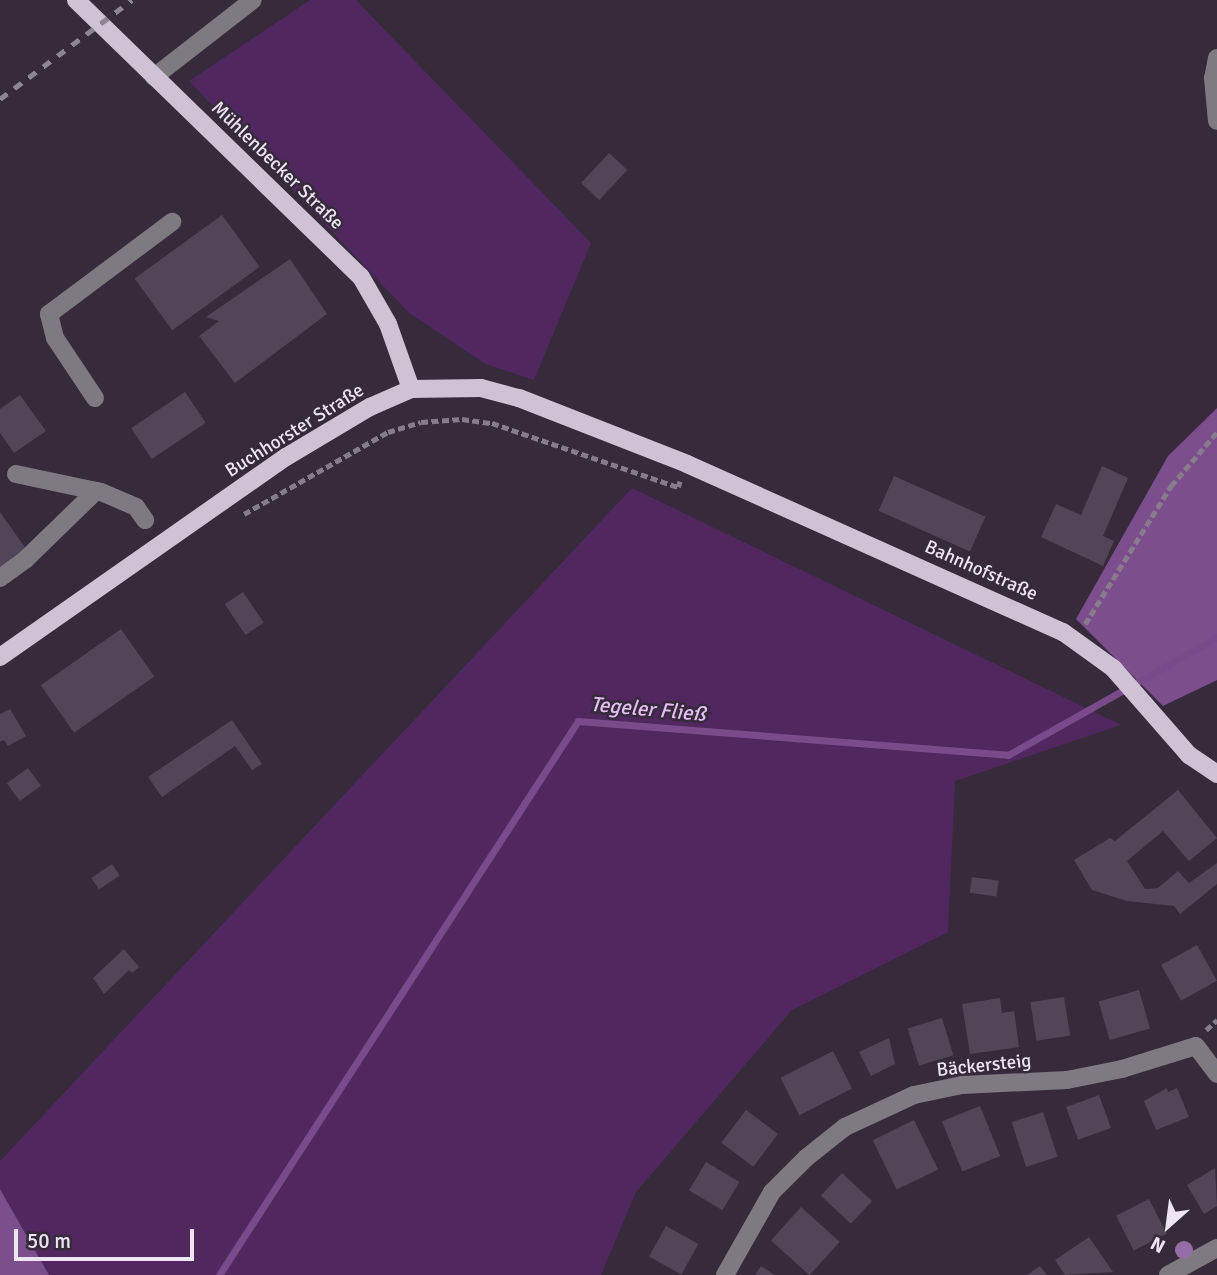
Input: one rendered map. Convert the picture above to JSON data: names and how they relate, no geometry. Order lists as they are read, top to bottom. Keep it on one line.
{"streets":{"main road":["Mühlenbecker Straße","Buchhorster Straße","Bahnhofstraße"],"street":["Bäckersteig"]},"crossings":[["Mühlenbecker Straße","Buchhorster Straße"],["Buchhorster Straße","Bahnhofstraße"]],"water":["Tegeler Fließ"],"scale_bar":"50 m","north":"bottom left"}
